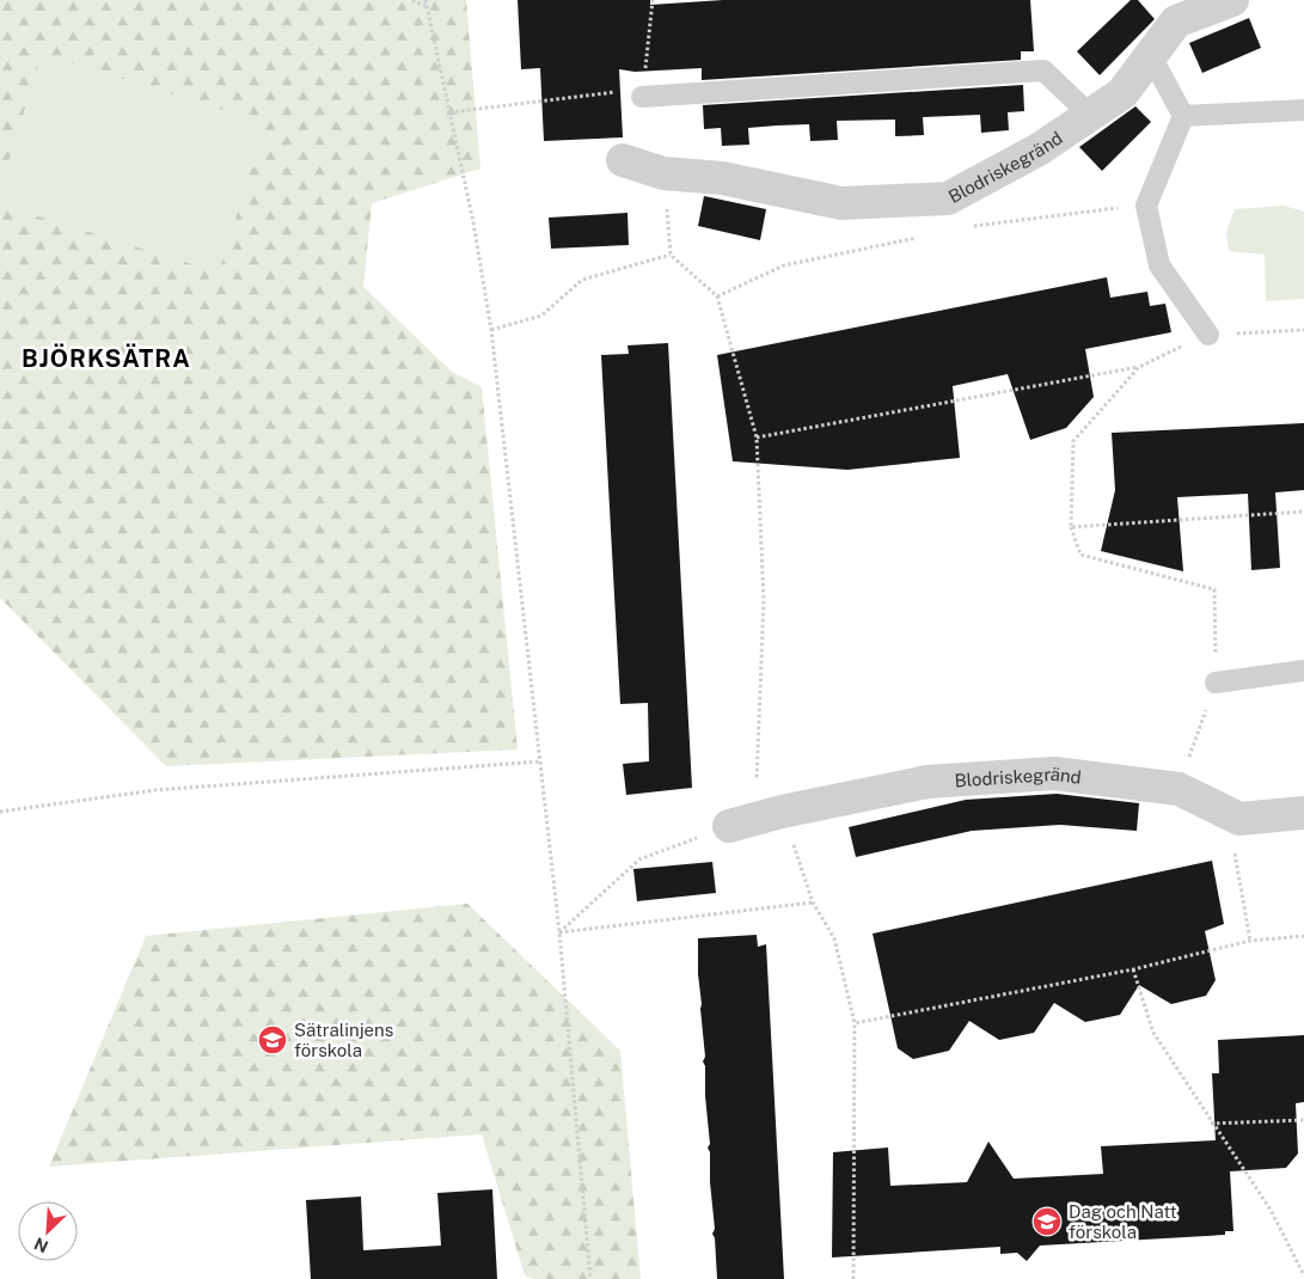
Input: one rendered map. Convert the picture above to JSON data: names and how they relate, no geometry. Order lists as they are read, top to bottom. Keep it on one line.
{"streets":{"street":["Blodriskegränd"]},"districts":["BJÖRKSÄTRA"],"places":{"school or university":["Sätralinjens förskola","Dag och Natt förskola"]},"north":"bottom left"}
